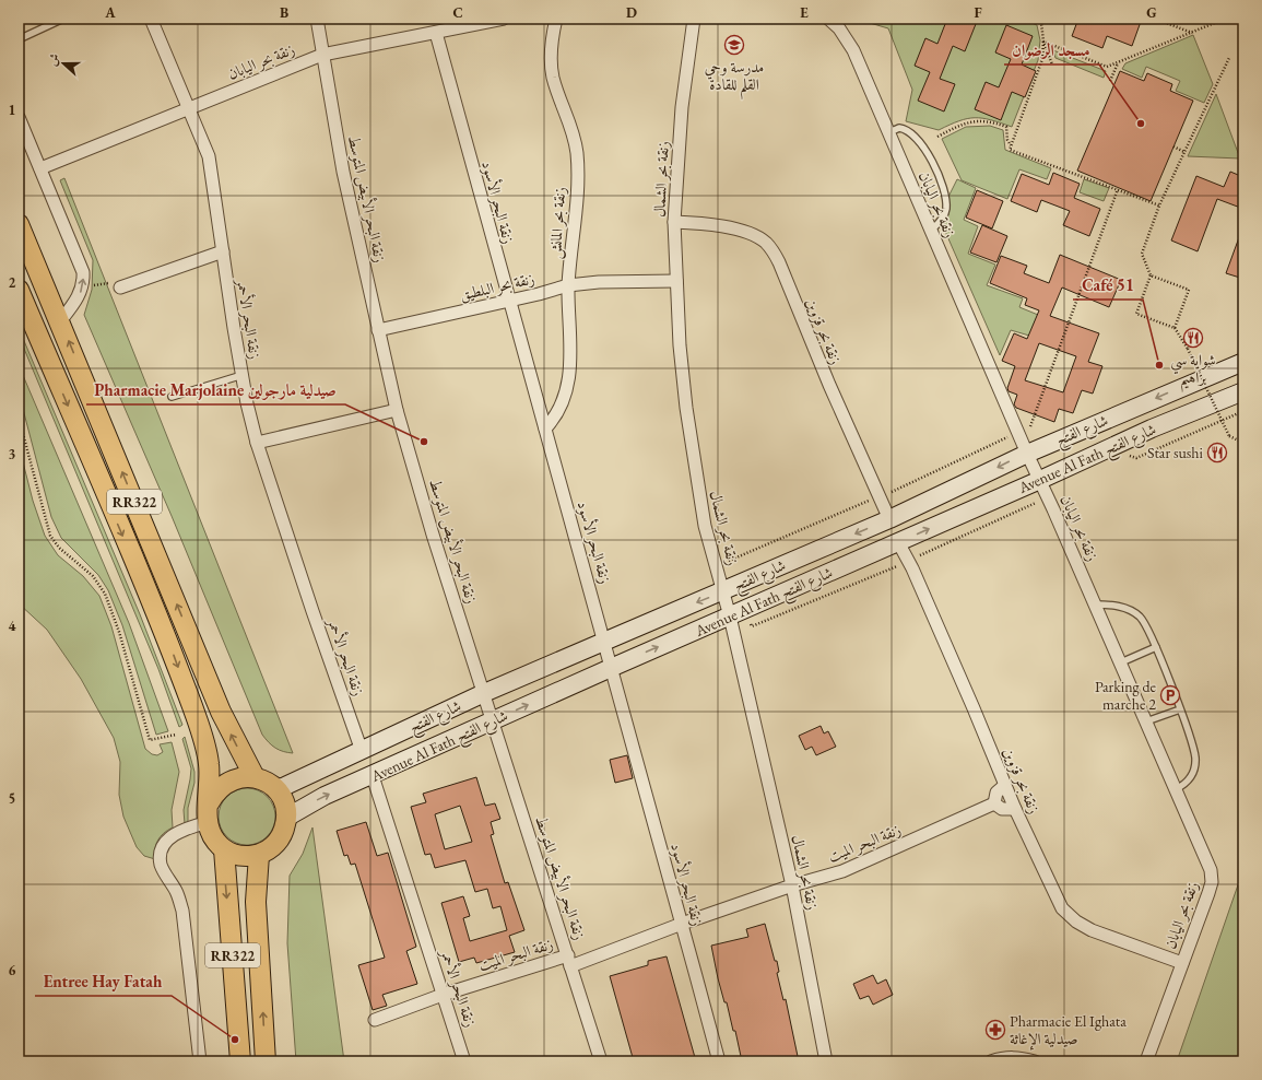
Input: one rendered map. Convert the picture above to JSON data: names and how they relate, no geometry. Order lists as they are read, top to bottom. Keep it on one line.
{"streets":{"main road":["RR322"],"street":["زنقة بحر اليابان","زنقة بحر الشمال","زنقة البحر الأبيض المتوسط","زنقة البحر الأسود","زنقة بحر المانش","زنقة بحر البلطيق","زنقة البحر الأحمر","زنقة بحر قزوين","شارع الفتح","Avenue Al Fath شارع الفتح","زنقة البحر الميت"]},"crossings":[["زنقة بحر اليابان","زنقة البحر الأبيض المتوسط"],["زنقة بحر اليابان","زنقة البحر الأسود"],["زنقة بحر اليابان","زنقة البحر الأحمر"],["زنقة بحر اليابان","زنقة بحر قزوين"],["زنقة بحر اليابان","شارع الفتح"],["زنقة بحر اليابان","Avenue Al Fath شارع الفتح"],["زنقة بحر الشمال","زنقة بحر البلطيق"],["زنقة بحر الشمال","زنقة بحر قزوين"],["زنقة بحر الشمال","شارع الفتح"],["زنقة بحر الشمال","Avenue Al Fath شارع الفتح"],["زنقة بحر الشمال","زنقة البحر الميت"],["زنقة البحر الأبيض المتوسط","زنقة بحر البلطيق"],["زنقة البحر الأبيض المتوسط","شارع الفتح"],["زنقة البحر الأبيض المتوسط","Avenue Al Fath شارع الفتح"],["زنقة البحر الأبيض المتوسط","زنقة البحر الميت"],["زنقة البحر الأسود","زنقة بحر المانش"],["زنقة البحر الأسود","زنقة بحر البلطيق"],["زنقة البحر الأسود","شارع الفتح"],["زنقة البحر الأسود","Avenue Al Fath شارع الفتح"],["زنقة البحر الأسود","زنقة البحر الميت"],["زنقة بحر المانش","زنقة بحر البلطيق"],["زنقة البحر الأحمر","شارع الفتح"],["زنقة البحر الأحمر","Avenue Al Fath شارع الفتح"],["زنقة البحر الأحمر","زنقة البحر الميت"],["زنقة بحر قزوين","شارع الفتح"],["زنقة بحر قزوين","Avenue Al Fath شارع الفتح"],["شارع الفتح","Avenue Al Fath شارع الفتح"],["شارع الفتح","RR322"],["Avenue Al Fath شارع الفتح","RR322"]],"one_way":["شارع الفتح","Avenue Al Fath شارع الفتح"],"places":{"school or university":["مدرسة وحي القلم للقادة"],"other":["مسجد الرضوان","Café 51","Pharmacie Marjolaine صيدلية مارجولين","Entree Hay Fatah"],"restaurant":["شواية سي براهيم","Star sushi"],"parking":["Parking de marche 2"],"pharmacy":["Pharmacie El Ighata صيدلية الإغاثة"]},"north":"left","grid":{"columns":["A","B","C","D","E","F","G"],"rows":["1","2","3","4","5","6"]}}
